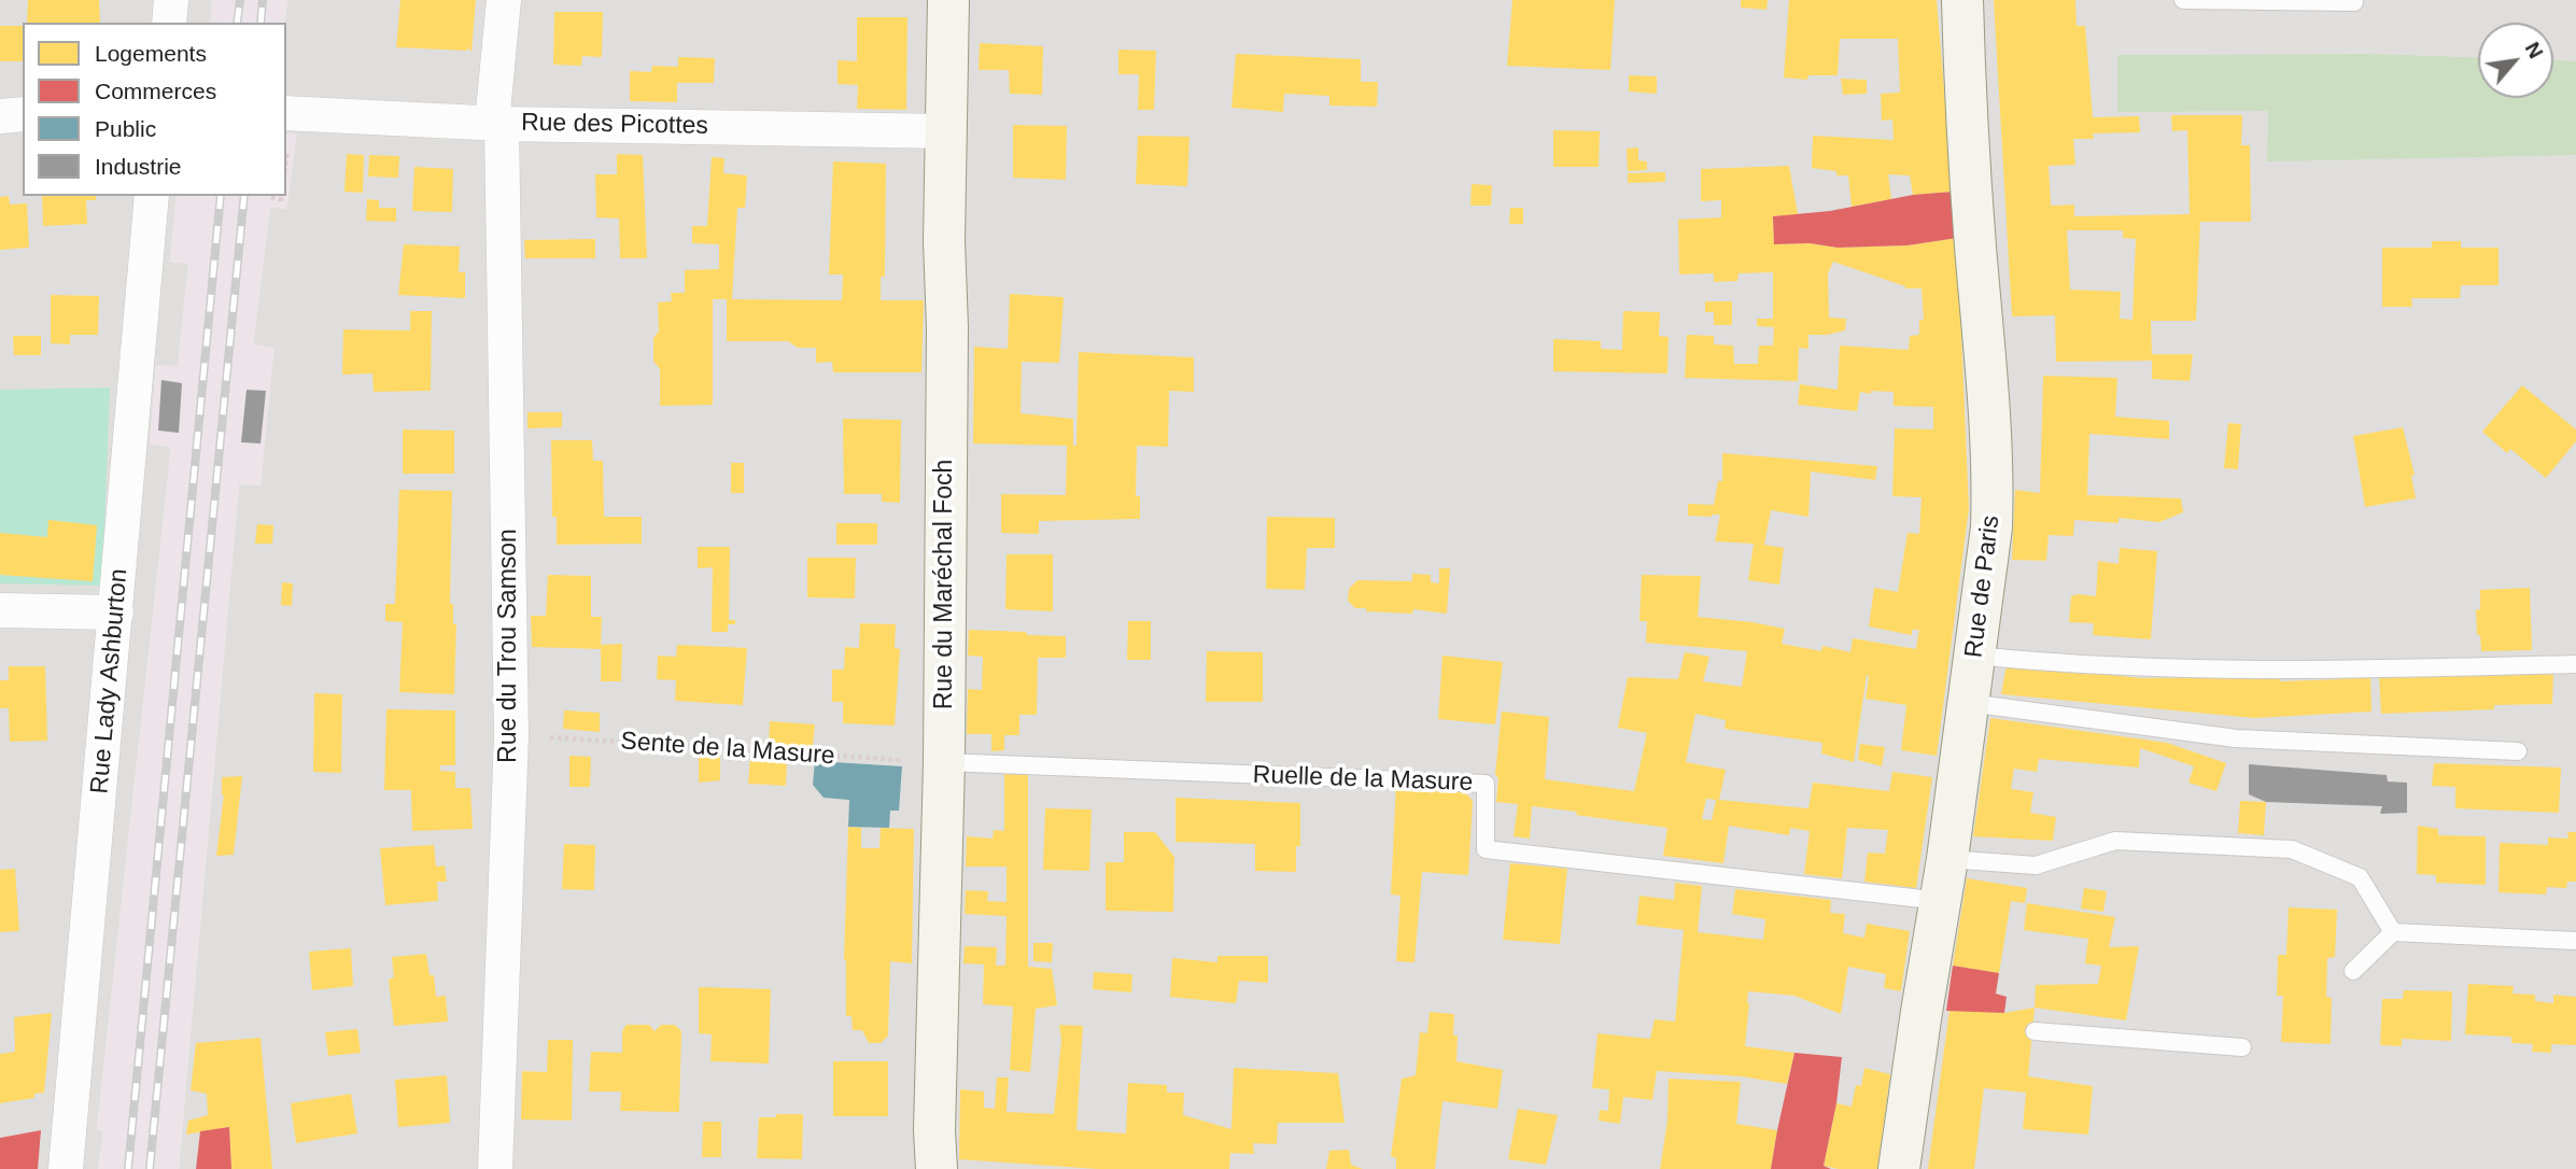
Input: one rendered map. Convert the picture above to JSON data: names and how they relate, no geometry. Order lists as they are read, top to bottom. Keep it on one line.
{"streets":{"street":["Rue des Picottes","Rue du Maréchal Foch","Rue de Paris","Rue du Trou Samson","Rue Lady Ashburton"],"lane":["Ruelle de la Masure"],"path":["Sente de la Masure"]},"crossings":[["Rue des Picottes","Rue du Maréchal Foch"],["Rue des Picottes","Rue du Trou Samson"],["Rue du Maréchal Foch","Sente de la Masure"],["Rue du Maréchal Foch","Ruelle de la Masure"],["Rue de Paris","Ruelle de la Masure"],["Rue du Trou Samson","Sente de la Masure"],["Sente de la Masure","Ruelle de la Masure"]],"legend":["Logements","Commerces","Public","Industrie"],"north":"top right"}
